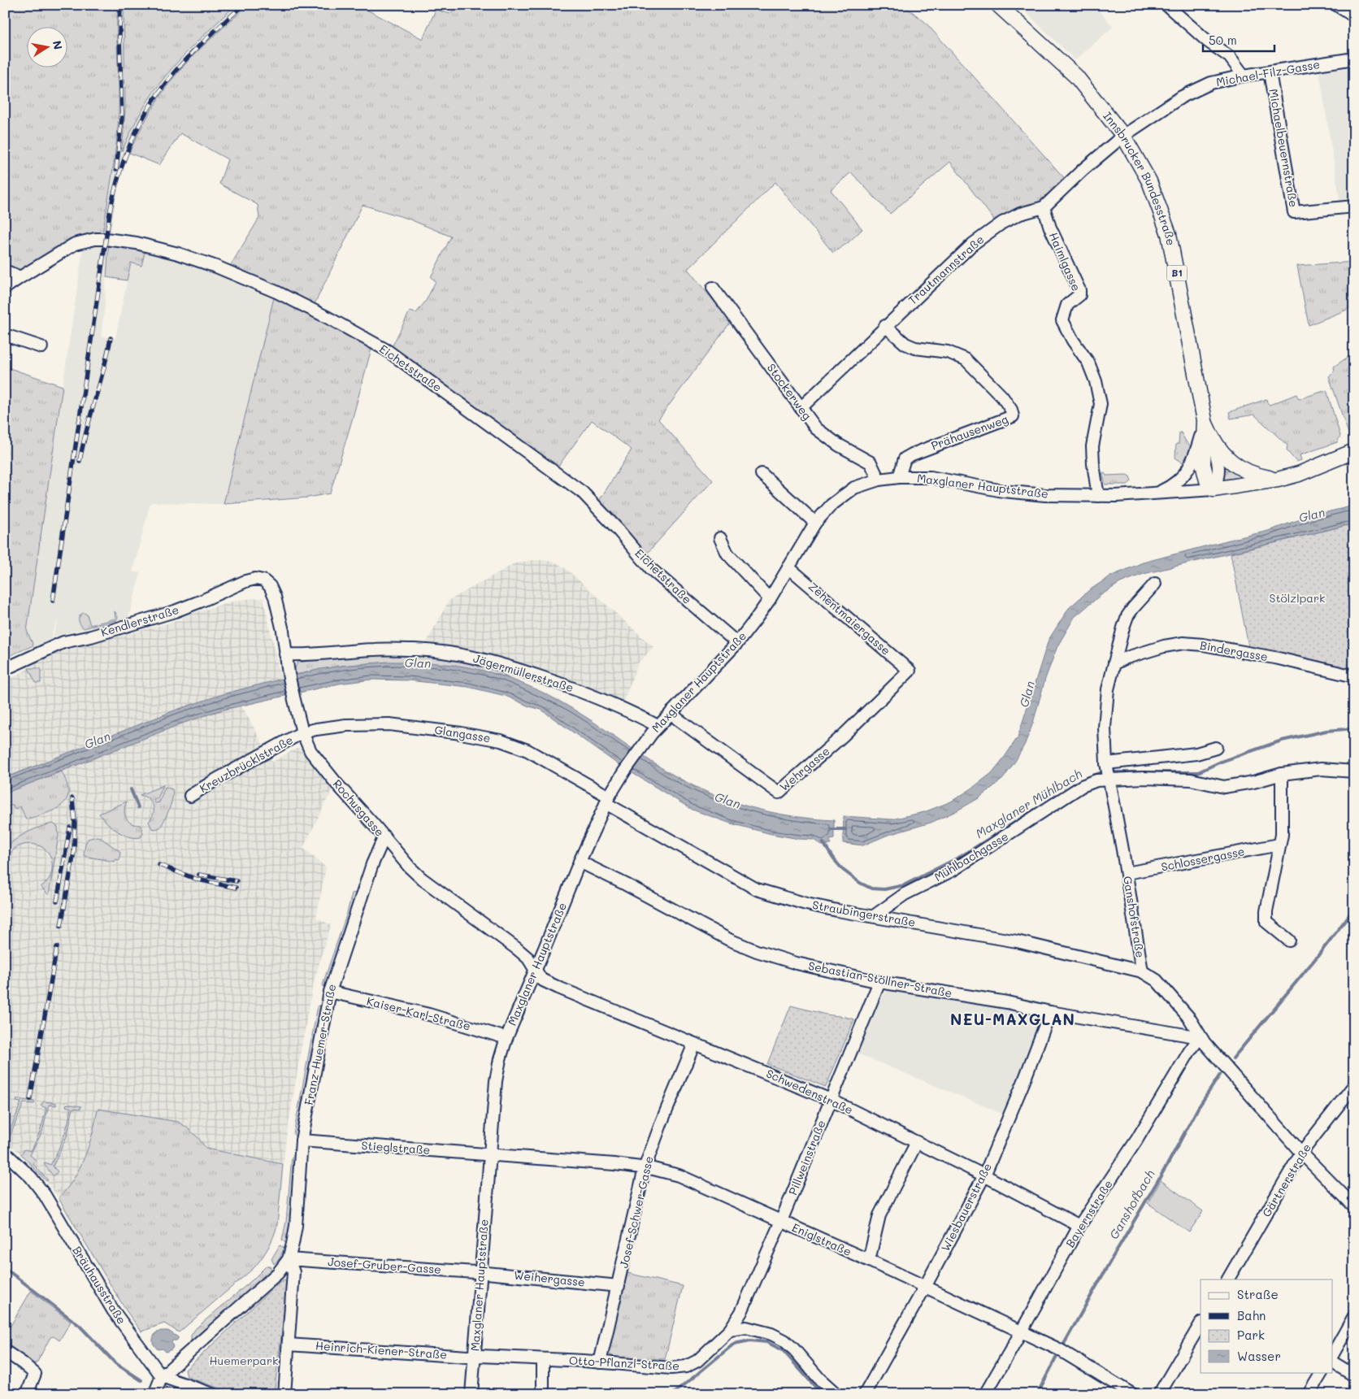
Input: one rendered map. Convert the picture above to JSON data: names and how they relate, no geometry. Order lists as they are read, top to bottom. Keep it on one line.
{"streets":{"main road":["Innsbrucker Bundesstraße","B1"],"street":["Michael-Filz-Gasse","Michaelbeuernstraße","Haimlgasse","Trautmannstraße","Eichetstraße","Stockerweg","Prähausenweg","Maxglaner Hauptstraße","Zehentmaiergasse","Kendlerstraße","Bindergasse","Jägermüllerstraße","Glangasse","Kreuzbrücklstraße","Wehrgasse","Rochusgasse","Mühlbachgasse","Schlossergasse","Straubingerstraße","Ganshofstraße","Sebastian-Stöllner-Straße","Kaiser-Karl-Straße","Franz-Huemer-Straße","Schwedenstraße","Stieglstraße","Pillweinstraße","Gärtnerstraße","Wiesbauerstraße","Josef-Schwer-Gasse","Bayernstraße","Eniglstraße","Josef-Gruber-Gasse","Weihergasse","Bräuhausstraße","Heinrich-Kiener-Straße","Otto-Pflanzl-Straße"]},"crossings":[["Michael-Filz-Gasse","Michaelbeuernstraße"],["Michael-Filz-Gasse","Innsbrucker Bundesstraße"],["Michael-Filz-Gasse","Trautmannstraße"],["Innsbrucker Bundesstraße","Trautmannstraße"],["Innsbrucker Bundesstraße","B1"],["Innsbrucker Bundesstraße","Maxglaner Hauptstraße"],["Haimlgasse","Trautmannstraße"],["Haimlgasse","Maxglaner Hauptstraße"],["Trautmannstraße","Stockerweg"],["Trautmannstraße","Prähausenweg"],["B1","Maxglaner Hauptstraße"],["Eichetstraße","Maxglaner Hauptstraße"],["Stockerweg","Maxglaner Hauptstraße"],["Prähausenweg","Maxglaner Hauptstraße"],["Maxglaner Hauptstraße","Zehentmaiergasse"],["Maxglaner Hauptstraße","Jägermüllerstraße"],["Maxglaner Hauptstraße","Glangasse"],["Maxglaner Hauptstraße","Wehrgasse"],["Maxglaner Hauptstraße","Rochusgasse"],["Maxglaner Hauptstraße","Straubingerstraße"],["Maxglaner Hauptstraße","Sebastian-Stöllner-Straße"],["Maxglaner Hauptstraße","Kaiser-Karl-Straße"],["Maxglaner Hauptstraße","Schwedenstraße"],["Maxglaner Hauptstraße","Stieglstraße"],["Maxglaner Hauptstraße","Eniglstraße"],["Maxglaner Hauptstraße","Josef-Gruber-Gasse"],["Maxglaner Hauptstraße","Weihergasse"],["Maxglaner Hauptstraße","Heinrich-Kiener-Straße"],["Maxglaner Hauptstraße","Otto-Pflanzl-Straße"],["Zehentmaiergasse","Wehrgasse"],["Kendlerstraße","Rochusgasse"],["Bindergasse","Ganshofstraße"],["Jägermüllerstraße","Rochusgasse"],["Glangasse","Kreuzbrücklstraße"],["Glangasse","Rochusgasse"],["Glangasse","Straubingerstraße"],["Kreuzbrücklstraße","Rochusgasse"],["Rochusgasse","Franz-Huemer-Straße"],["Rochusgasse","Schwedenstraße"],["Mühlbachgasse","Straubingerstraße"],["Mühlbachgasse","Ganshofstraße"],["Schlossergasse","Ganshofstraße"],["Straubingerstraße","Ganshofstraße"],["Ganshofstraße","Sebastian-Stöllner-Straße"],["Ganshofstraße","Gärtnerstraße"],["Ganshofstraße","Bayernstraße"],["Sebastian-Stöllner-Straße","Pillweinstraße"],["Sebastian-Stöllner-Straße","Wiesbauerstraße"],["Sebastian-Stöllner-Straße","Bayernstraße"],["Kaiser-Karl-Straße","Franz-Huemer-Straße"],["Franz-Huemer-Straße","Stieglstraße"],["Franz-Huemer-Straße","Josef-Gruber-Gasse"],["Franz-Huemer-Straße","Bräuhausstraße"],["Franz-Huemer-Straße","Heinrich-Kiener-Straße"],["Schwedenstraße","Pillweinstraße"],["Schwedenstraße","Wiesbauerstraße"],["Schwedenstraße","Josef-Schwer-Gasse"],["Schwedenstraße","Bayernstraße"],["Stieglstraße","Eniglstraße"],["Pillweinstraße","Eniglstraße"],["Pillweinstraße","Otto-Pflanzl-Straße"],["Wiesbauerstraße","Eniglstraße"],["Josef-Schwer-Gasse","Eniglstraße"],["Josef-Schwer-Gasse","Weihergasse"],["Josef-Schwer-Gasse","Otto-Pflanzl-Straße"],["Bayernstraße","Eniglstraße"],["Josef-Gruber-Gasse","Weihergasse"],["Heinrich-Kiener-Straße","Otto-Pflanzl-Straße"]],"districts":["NEU-MAXGLAN"],"water":["Glan","Maxglaner Mühlbach","Ganshofbach"],"parks":["Stölzlpark","Huemerpark"],"legend":["Straße","Bahn","Park","Wasser"],"scale_bar":"50 m","north":"right"}
